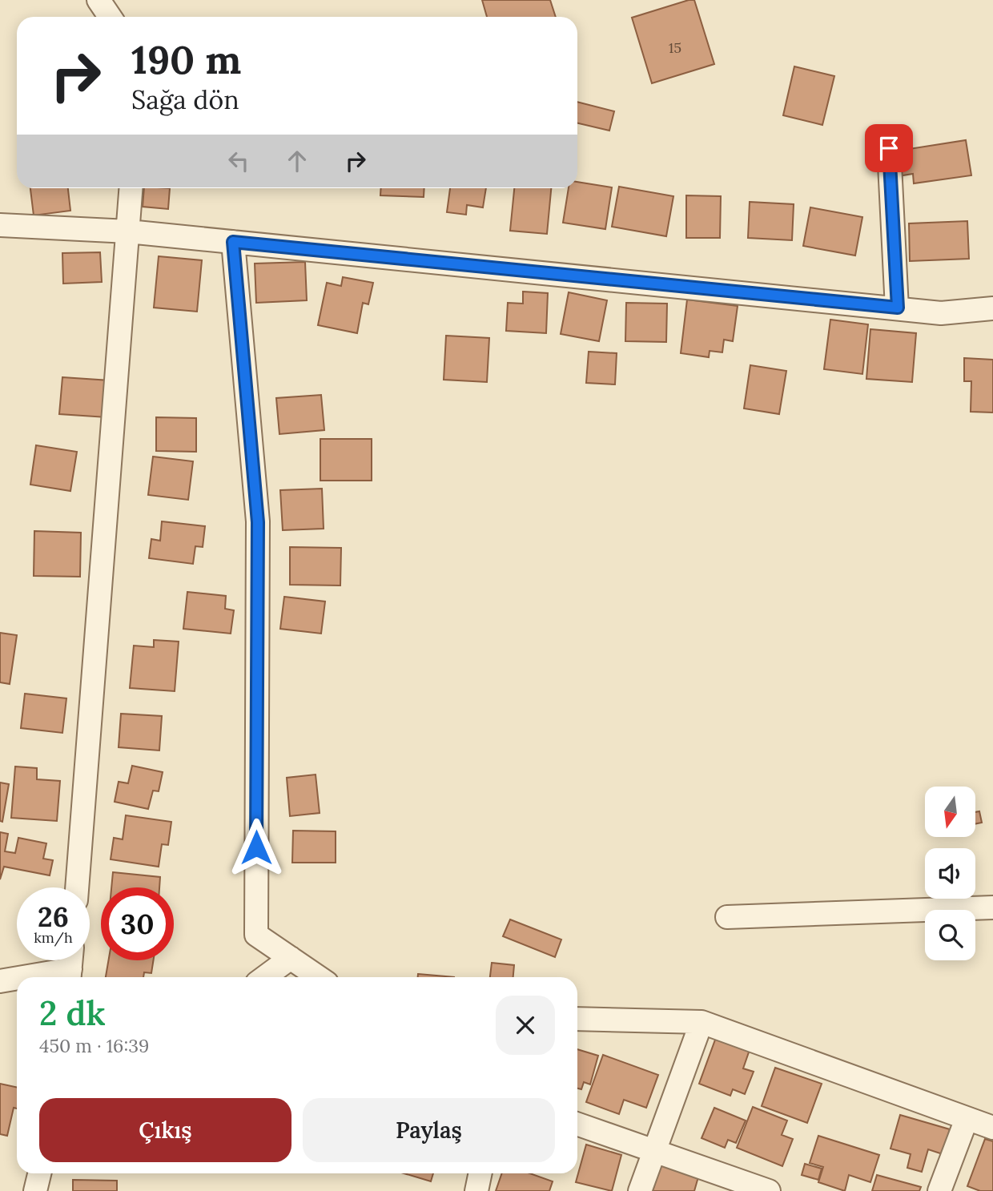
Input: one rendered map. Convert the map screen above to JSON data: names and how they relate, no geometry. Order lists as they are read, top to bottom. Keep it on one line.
{"house_numbers":["15"],"north":"bottom","page":{"turn":["190 m","Sağa dön"],"speed":"26 km/h","limit":"30","heading":["2 dk","450 m · 16:39"],"buttons":["Çıkış","Paylaş"]}}
